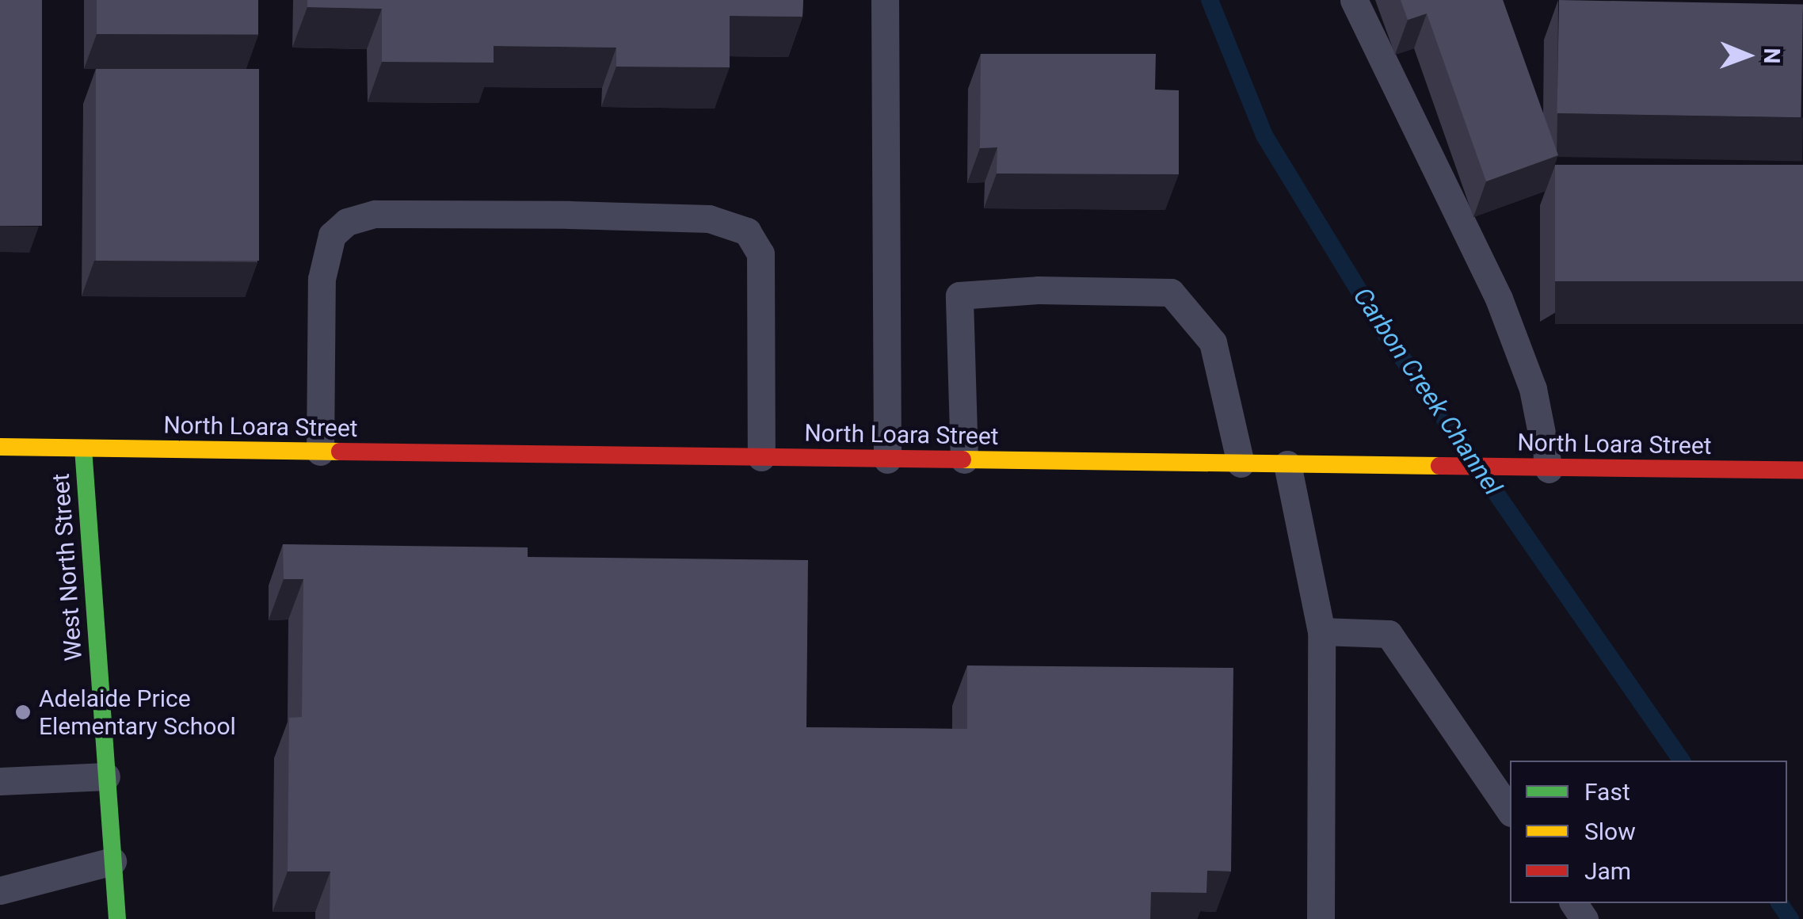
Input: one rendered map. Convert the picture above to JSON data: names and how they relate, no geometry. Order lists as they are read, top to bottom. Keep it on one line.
{"streets":{"street":["North Loara Street","West North Street"]},"crossings":[["North Loara Street","West North Street"]],"water":["Carbon Creek Channel"],"places":["Adelaide Price Elementary School"],"legend":["Fast","Slow","Jam"],"north":"right"}
